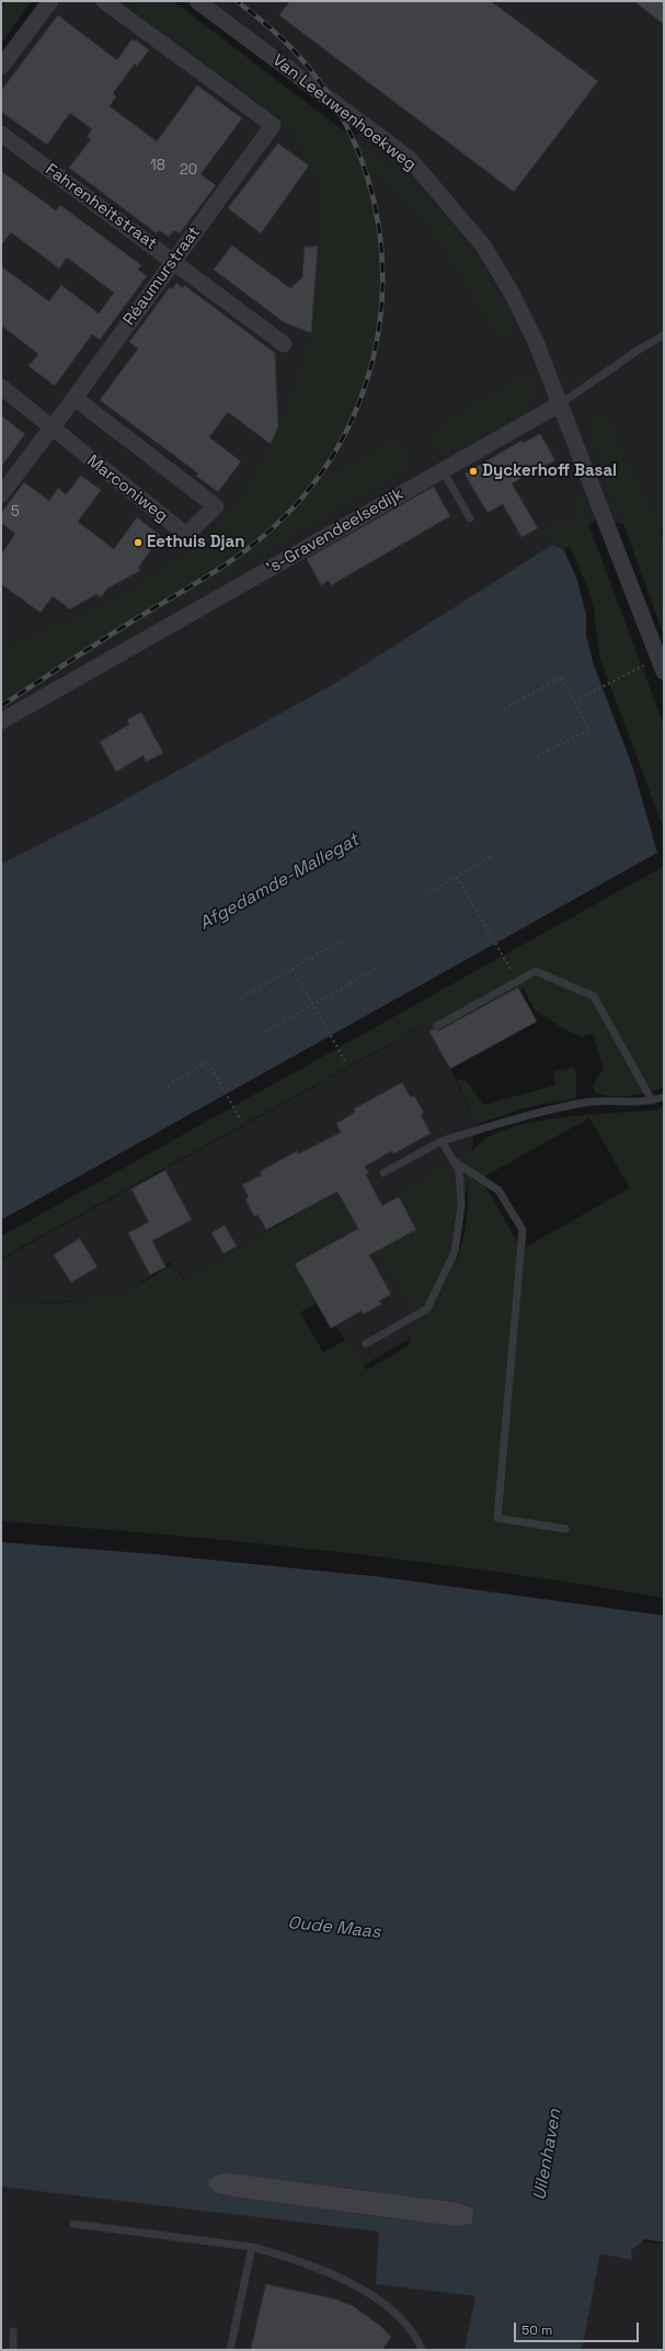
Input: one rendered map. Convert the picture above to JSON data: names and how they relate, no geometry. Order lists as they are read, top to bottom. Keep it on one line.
{"streets":{"street":["Van Leeuwenhoekweg","Fahrenheitstraat","Réaumurstraat","Marconiweg","'s-Gravendeelsedijk"]},"crossings":[["Van Leeuwenhoekweg","'s-Gravendeelsedijk"],["Fahrenheitstraat","Réaumurstraat"],["Réaumurstraat","Marconiweg"]],"water":["Afgedamde-Mallegat","Oude Maas","Uilenhaven"],"places":["Dyckerhoff Basal","Eethuis Djan"],"house_numbers":["18","20","5"],"scale_bar":"50 m"}
